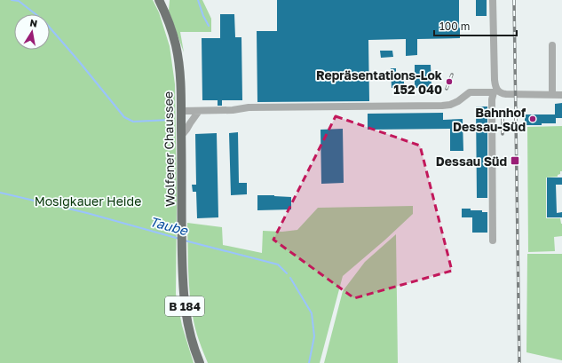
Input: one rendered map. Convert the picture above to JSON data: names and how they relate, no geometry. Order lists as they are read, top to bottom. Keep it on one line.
{"streets":{"main road":["Wolfener Chaussee","B 184"]},"water":["Taube"],"parks":["Mosigkauer Heide"],"places":{"other":["Repräsentations-Lok 152 040","Bahnhof Dessau-Süd"],"transit":["Dessau Süd"]},"scale_bar":"100 m","north":"top"}
